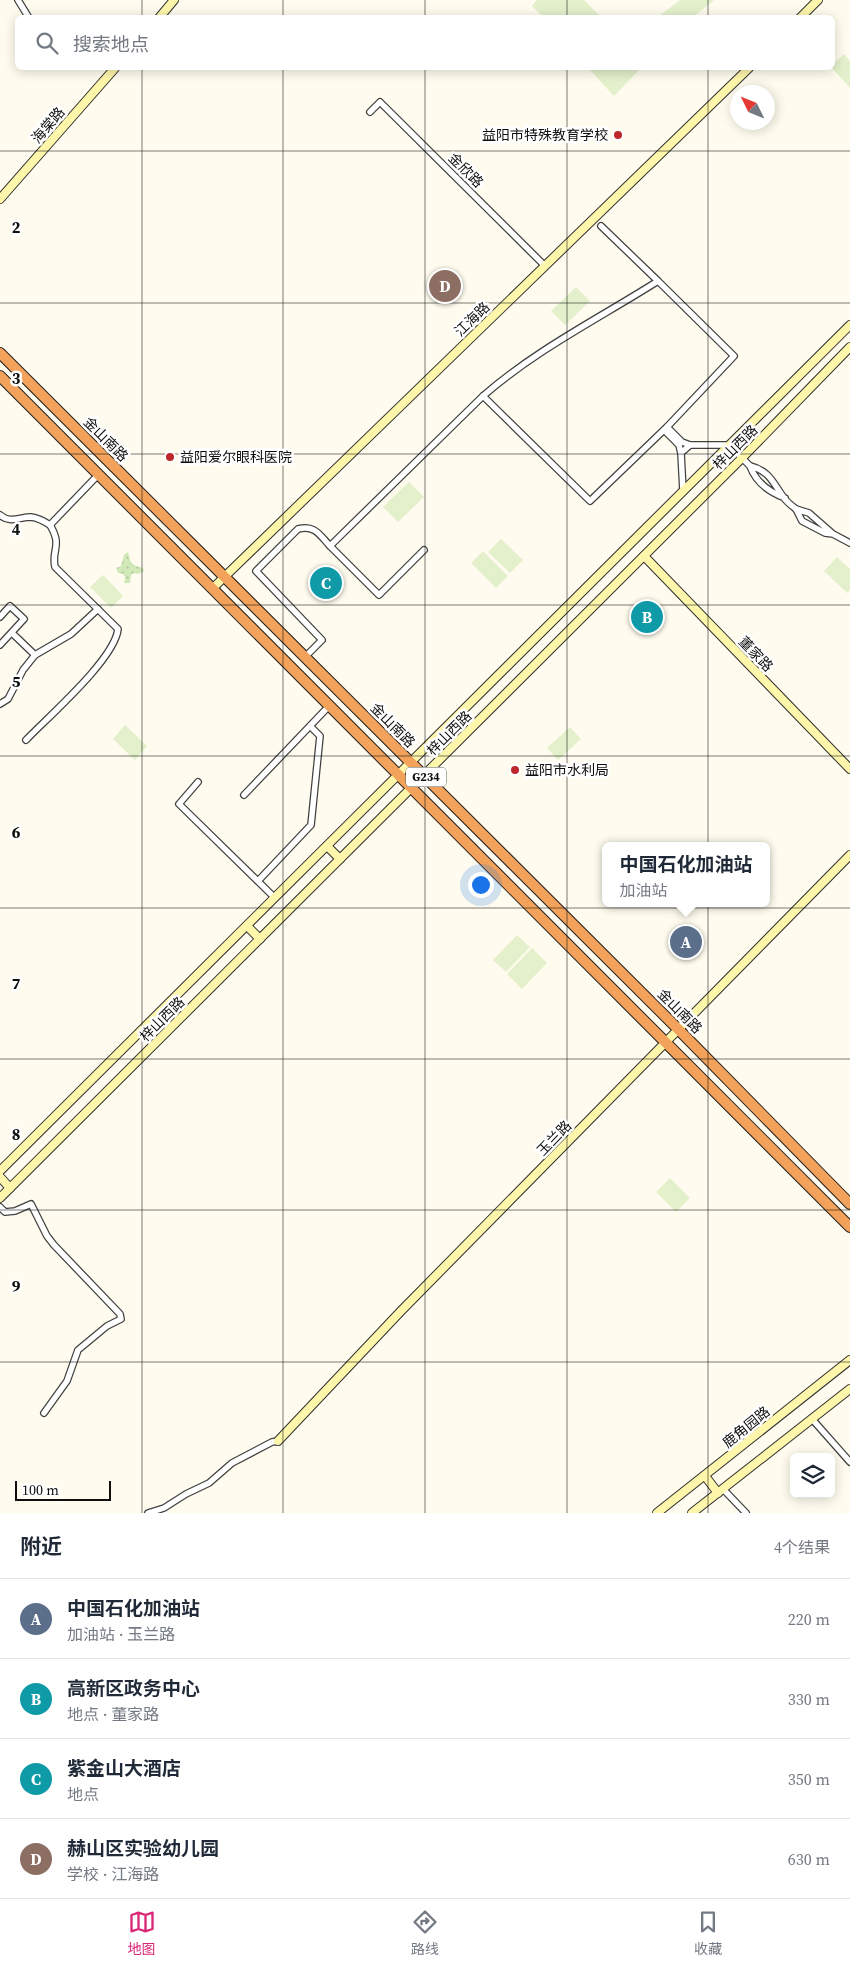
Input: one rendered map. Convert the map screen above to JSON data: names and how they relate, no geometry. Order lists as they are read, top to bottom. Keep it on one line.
{"streets":{"highway":["金山南路","G234"],"street":["海棠路","金欣路","江海路","梓山西路","董家路","玉兰路","鹿角园路"]},"crossings":[["金欣路","江海路"],["江海路","金山南路"],["江海路","G234"],["金山南路","梓山西路"],["金山南路","玉兰路"],["梓山西路","董家路"],["梓山西路","G234"],["G234","玉兰路"]],"places":["益阳市特殊教育学校","益阳爱尔眼科医院","益阳市水利局"],"scale_bar":"100 m","north":"top left","page":{"search":"搜索地点","pins":["D","C","B","A"],"popup":["中国石化加油站","加油站"],"scale":"100 m","heading":["附近","4个结果"],"list":[{"mark":"A","name":"中国石化加油站","note":"加油站 · 玉兰路","value":"220 m"},{"mark":"B","name":"高新区政务中心","note":"地点 · 董家路","value":"330 m"},{"mark":"C","name":"紫金山大酒店","note":"地点","value":"350 m"},{"mark":"D","name":"赫山区实验幼儿园","note":"学校 · 江海路","value":"630 m"}],"nav":["地图","路线","收藏"]},"grid":{"rows":["2","3","4","5","6","7","8","9"]}}
